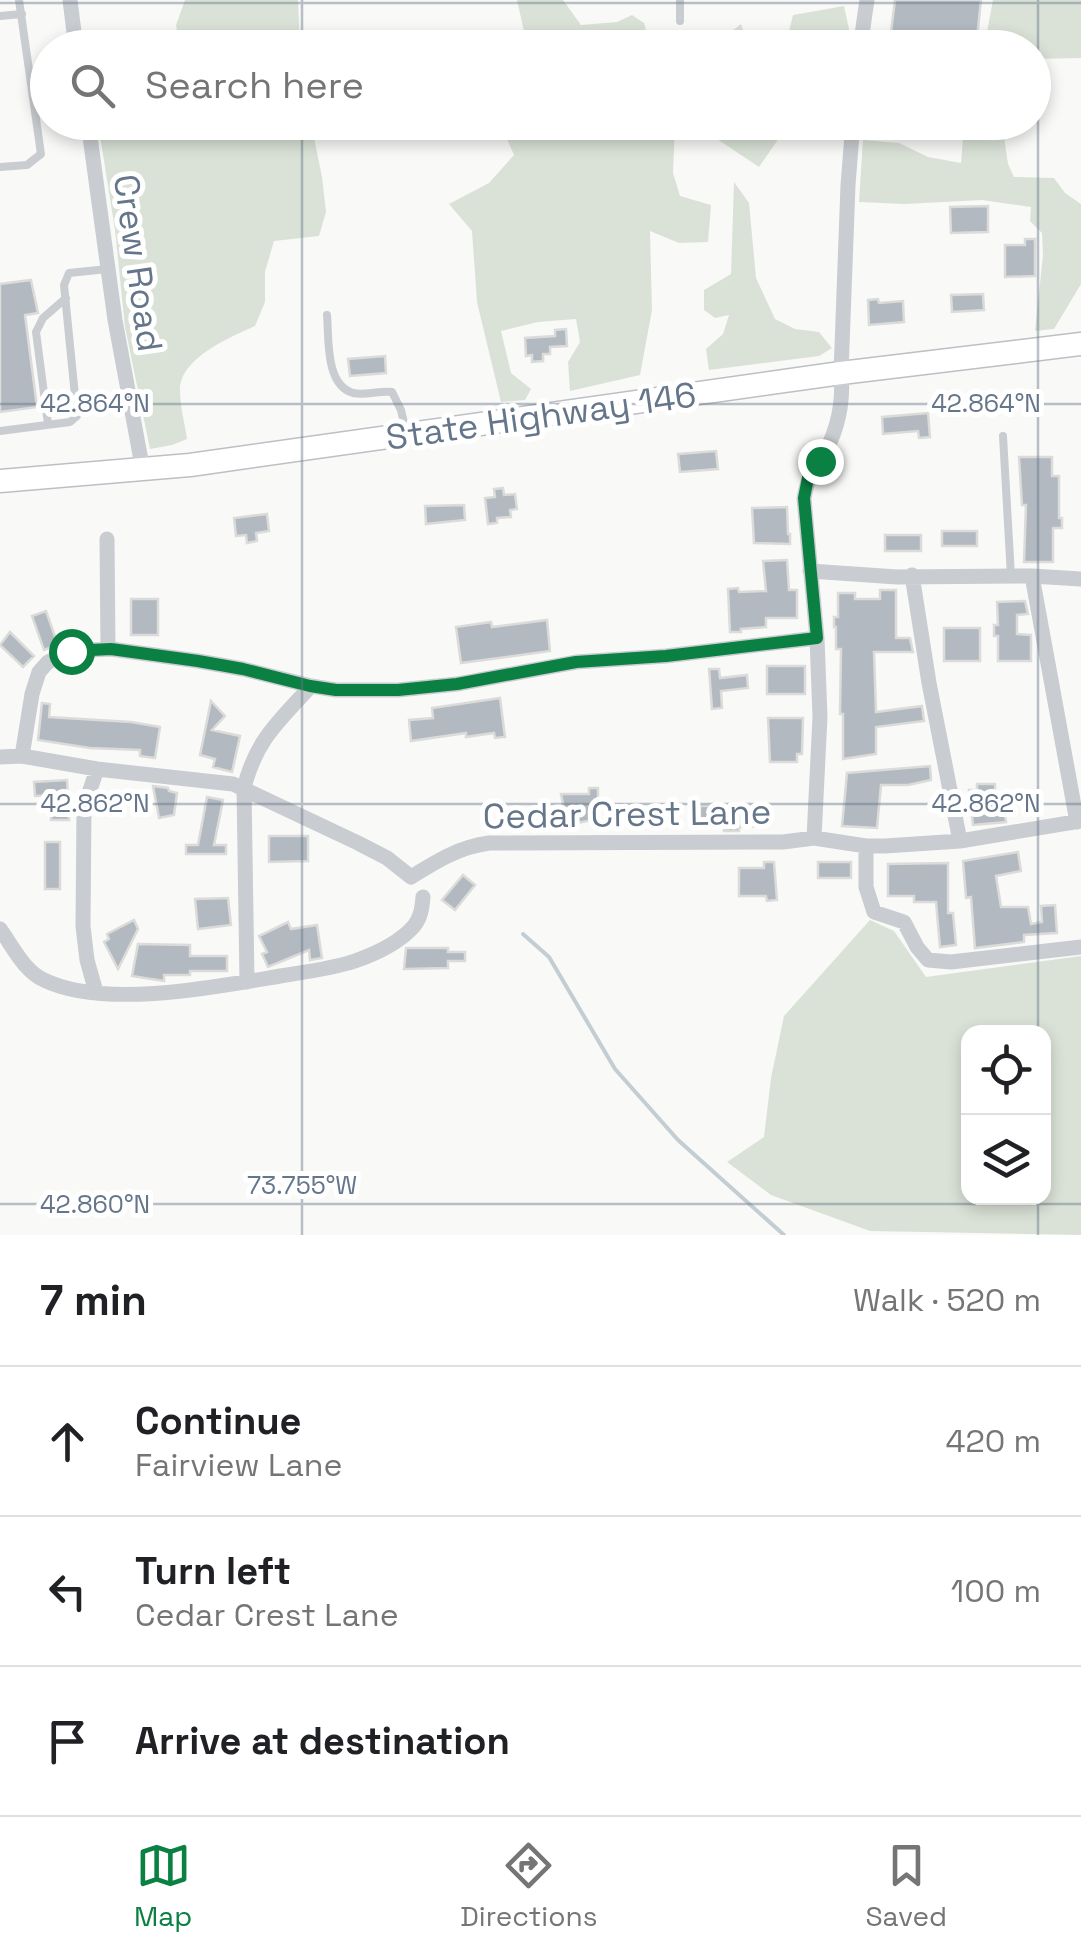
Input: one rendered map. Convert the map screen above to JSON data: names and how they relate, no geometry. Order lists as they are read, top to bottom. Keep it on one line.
{"streets":{"main road":["State Highway 146"],"street":["Crew Road","Cedar Crest Lane"]},"crossings":[["Crew Road","State Highway 146"],["State Highway 146","Cedar Crest Lane"]],"page":{"search":"Search here","heading":["7 min","Walk · 520 m"],"list":[["Continue","Fairview Lane","420 m"],["Turn left","Cedar Crest Lane","100 m"],"Arrive at destination"],"nav":["Map","Directions","Saved"]},"coordinates":["42.864°N","42.862°N","73.755°W","42.860°N"]}
